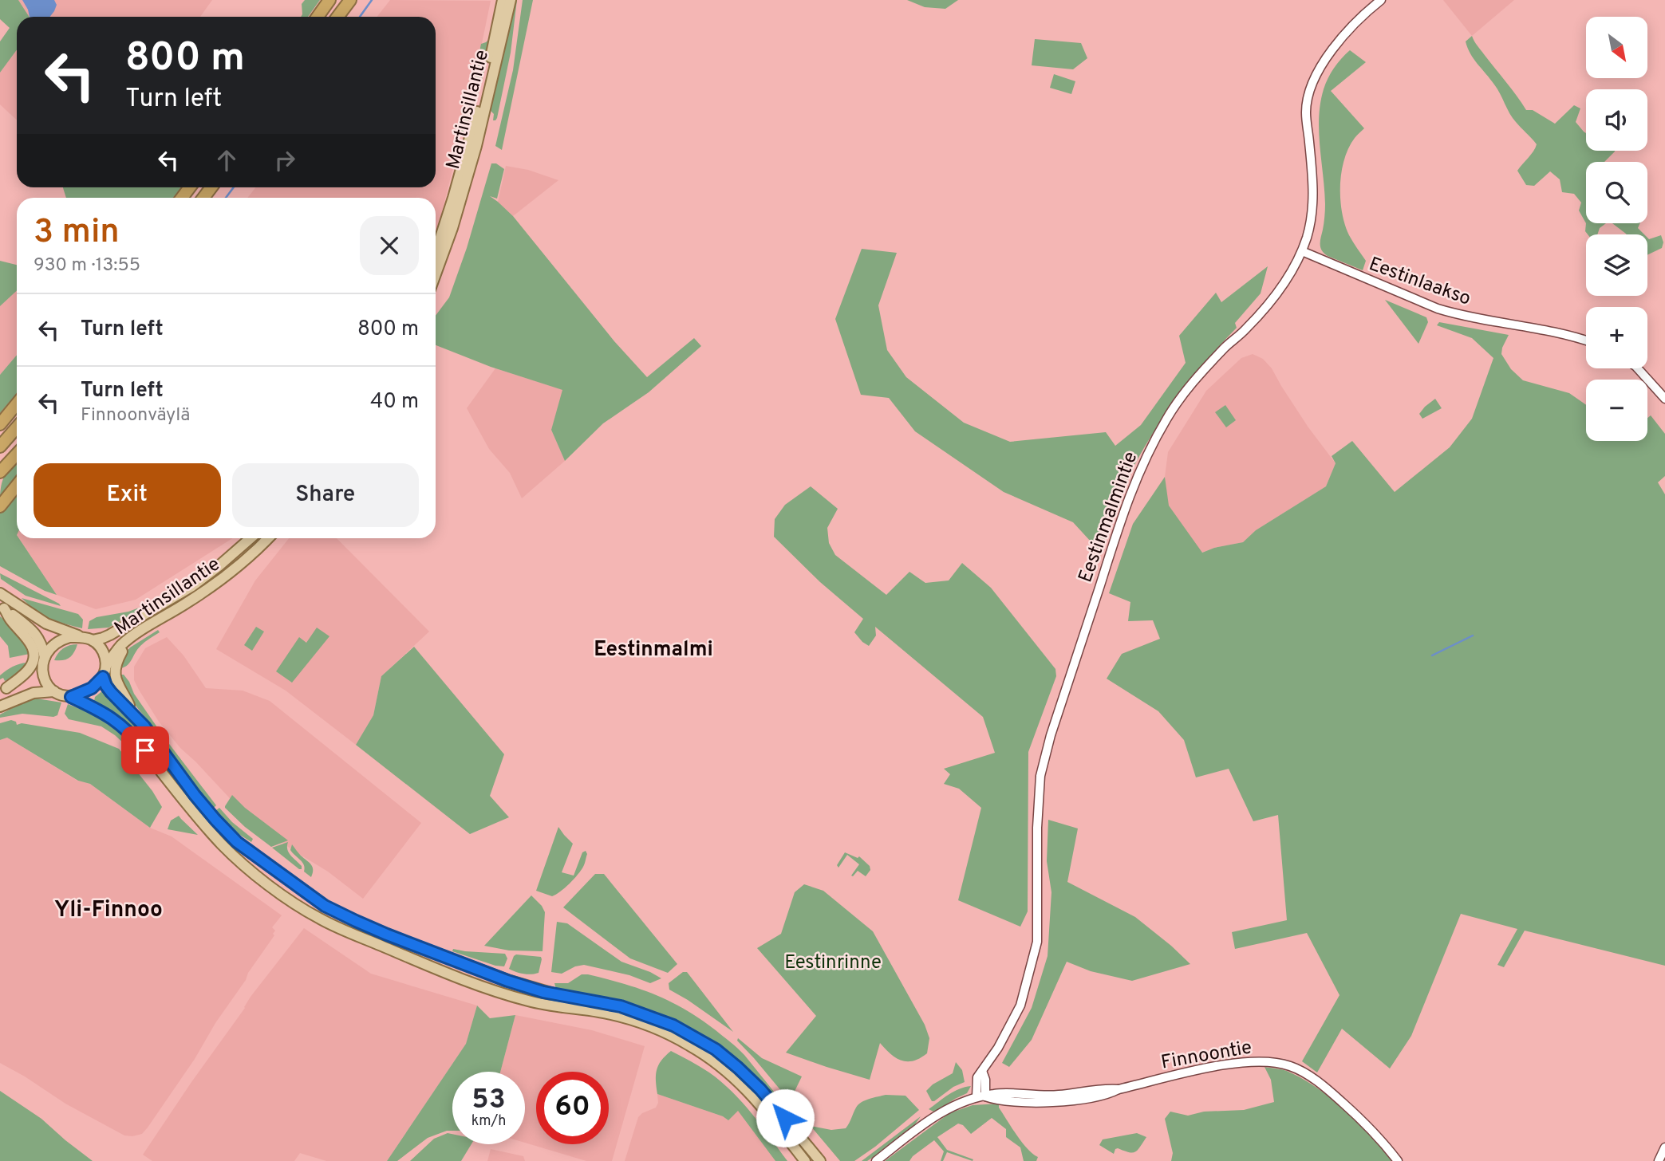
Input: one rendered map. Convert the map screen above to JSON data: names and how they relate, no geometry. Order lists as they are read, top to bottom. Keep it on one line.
{"streets":{"main road":["Martinsillantie"],"street":["Eestinlaakso","Eestinmalmintie","Finnoontie"]},"crossings":[["Eestinlaakso","Eestinmalmintie"],["Eestinmalmintie","Finnoontie"]],"districts":["Eestinmalmi","Yli-Finnoo"],"parks":["Eestinrinne"],"north":"bottom right","page":{"map_buttons":["+","−"],"turn":["800 m","Turn left"],"heading":["3 min","930 m · 13:55"],"list":[{"name":"Turn left","value":"800 m"},{"name":"Turn left","note":"Finnoonväylä","value":"40 m"}],"buttons":["Exit","Share"],"speed":"53 km/h","limit":"60"}}
